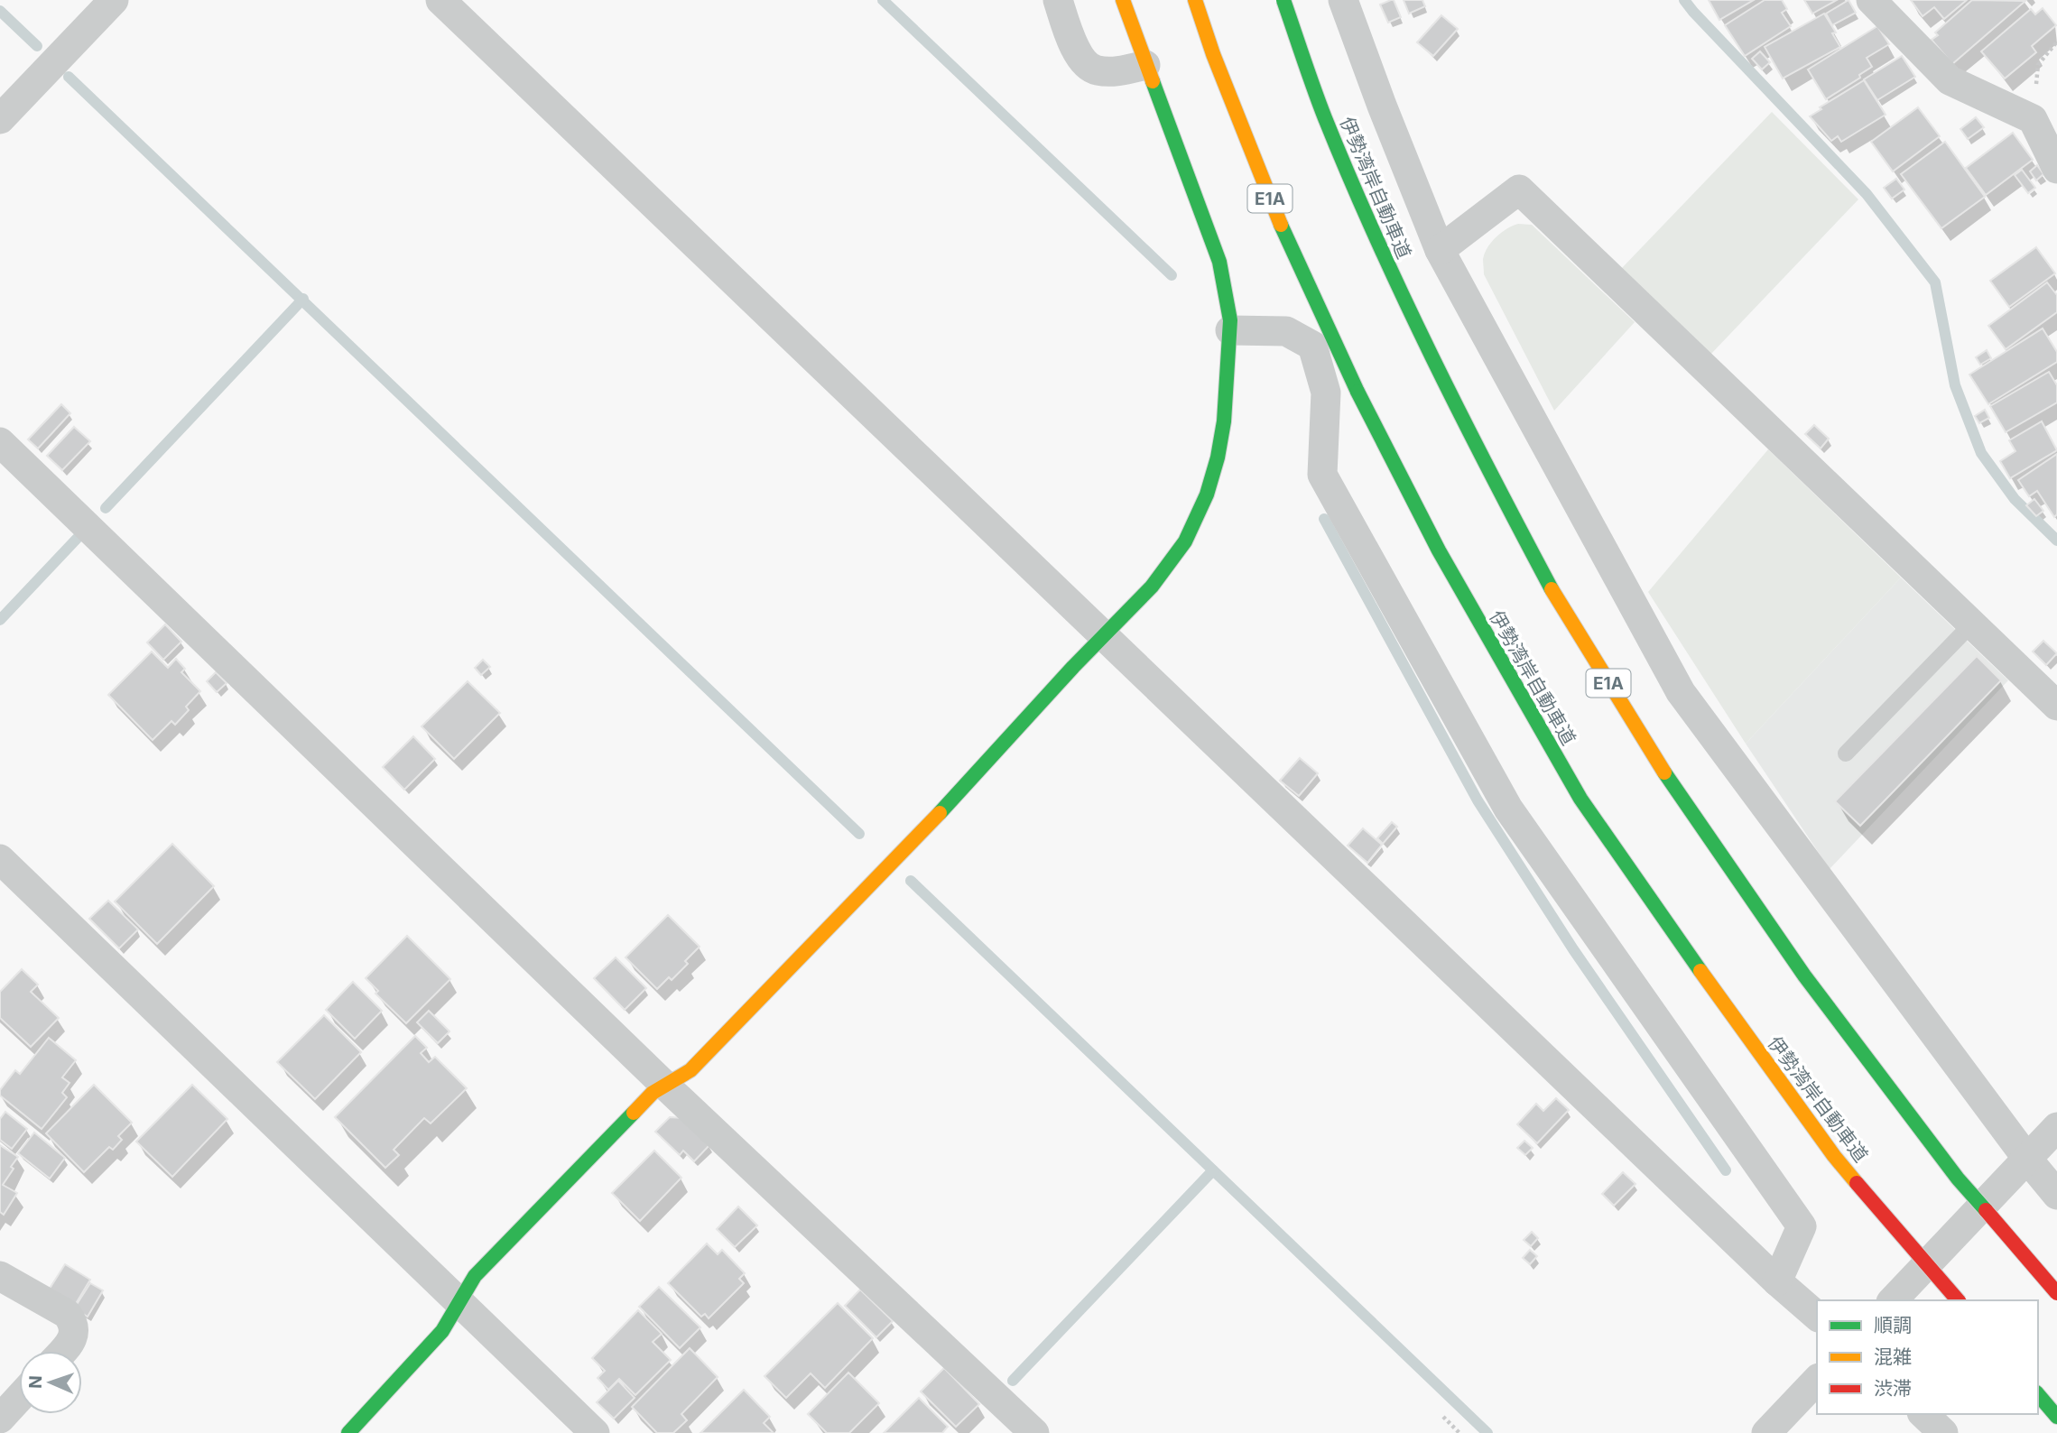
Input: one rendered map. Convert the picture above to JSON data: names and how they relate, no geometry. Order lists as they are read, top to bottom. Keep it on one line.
{"streets":{"main road":["伊勢湾岸自動車道","E1A"]},"legend":["順調","混雑","渋滞"],"north":"left"}
